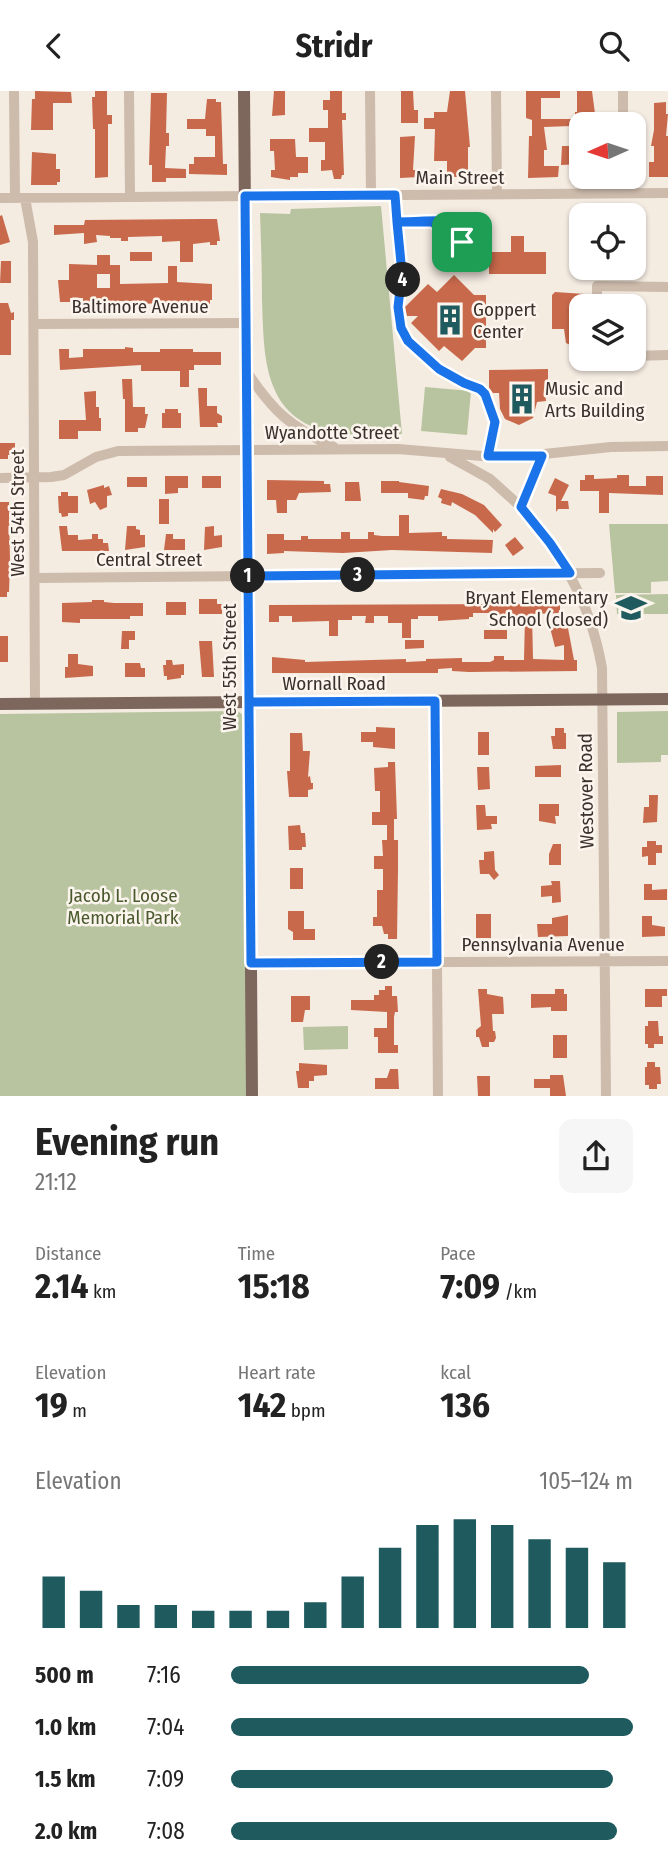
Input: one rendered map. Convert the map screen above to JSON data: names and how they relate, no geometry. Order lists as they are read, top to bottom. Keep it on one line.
{"streets":{"main road":["West 55th Street","Wornall Road"],"street":["Main Street","Baltimore Avenue","Wyandotte Street","West 54th Street","Central Street","Westover Road","Pennsylvania Avenue"]},"crossings":[["Main Street","West 54th Street"],["Main Street","West 55th Street"],["Baltimore Avenue","West 54th Street"],["Baltimore Avenue","West 55th Street"],["Wyandotte Street","West 54th Street"],["Wyandotte Street","West 55th Street"],["Wyandotte Street","Westover Road"],["West 54th Street","Central Street"],["West 54th Street","Wornall Road"],["Central Street","West 55th Street"],["Central Street","Westover Road"],["West 55th Street","Wornall Road"],["West 55th Street","Pennsylvania Avenue"],["Wornall Road","Westover Road"],["Westover Road","Pennsylvania Avenue"]],"parks":["Jacob L. Loose Memorial Park"],"places":{"building":["Goppert Center","Music and Arts Building"],"school or university":["Bryant Elementary School (closed)"]},"north":"left","page":{"header":"Stridr","pins":["4","3","1","2"],"heading":["Evening run","21:12"],"stats":[["Distance","2.14 km"],["Time","15:18"],["Pace","7:09 /km"],["Elevation","19 m"],["Heart rate","142 bpm"],["kcal","136"]],"chart":["Elevation","105–124 m"],"list":[{"name":"500 m","note":"7:16"},{"name":"1.0 km","note":"7:04"},{"name":"1.5 km","note":"7:09"},{"name":"2.0 km","note":"7:08"}]}}
